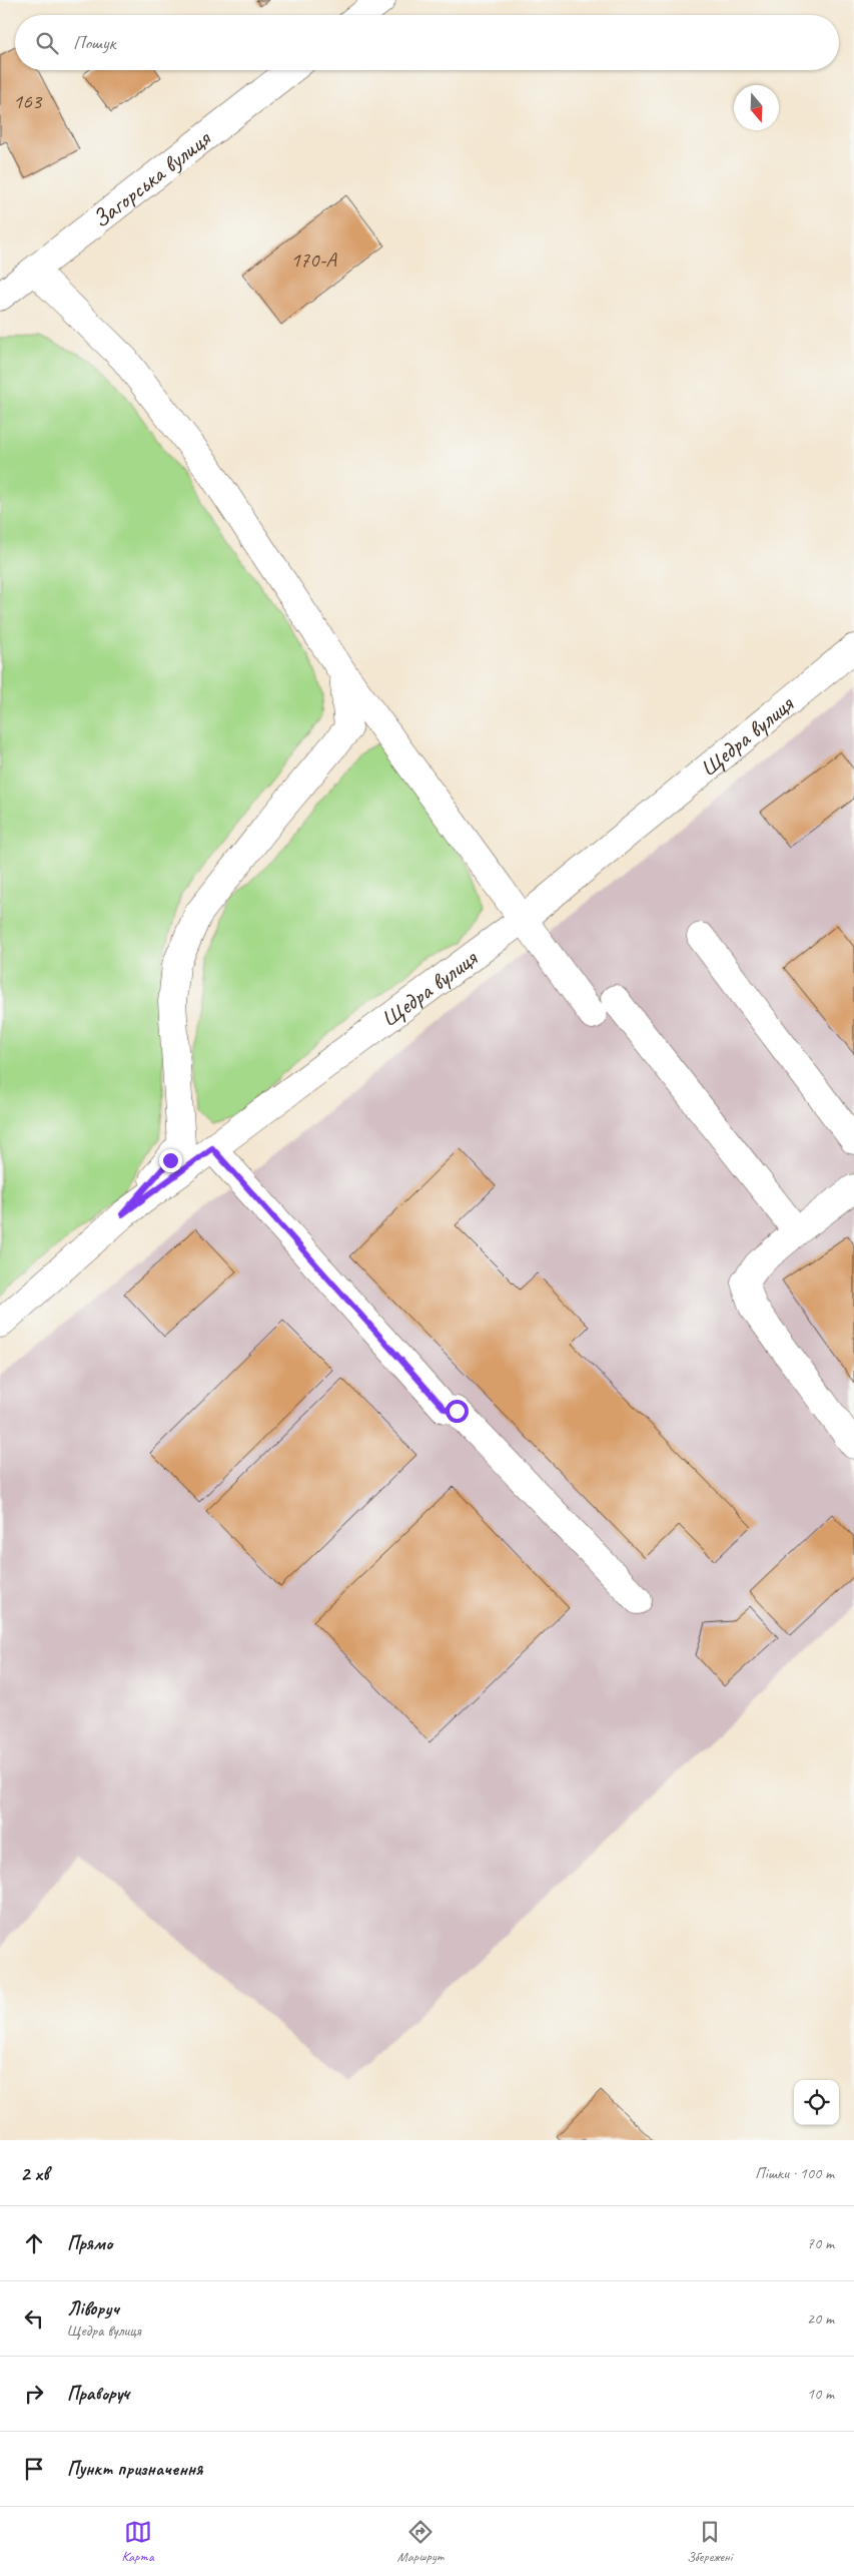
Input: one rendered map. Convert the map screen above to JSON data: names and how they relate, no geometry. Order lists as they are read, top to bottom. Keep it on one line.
{"streets":{"street":["Загорська вулиця","Щедра вулиця"]},"house_numbers":["163","170-А"],"north":"bottom","page":{"search":"Пошук","heading":["2 хв","Пішки · 100 m"],"list":[["Прямо","70 m"],["Ліворуч","Щедра вулиця","20 m"],["Праворуч","10 m"],"Пункт призначення"],"nav":["Карта","Маршрут","Збережені"]}}
